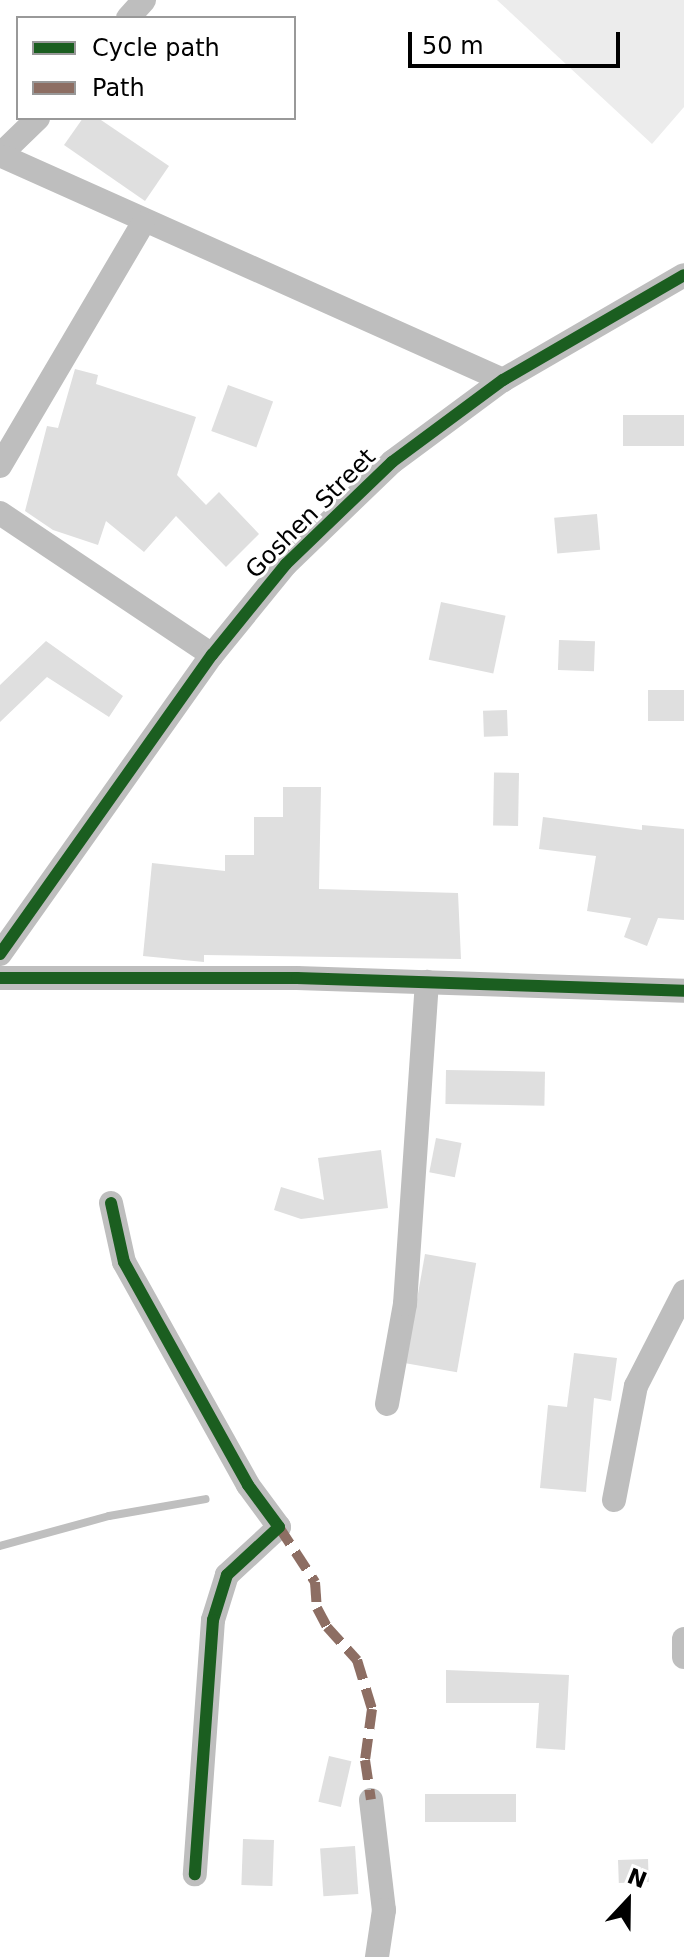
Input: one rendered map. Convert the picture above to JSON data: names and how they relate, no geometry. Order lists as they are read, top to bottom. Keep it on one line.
{"streets":{"street":["Goshen Street"]},"legend":["Cycle path","Path"],"scale_bar":"50 m","north":"top"}
